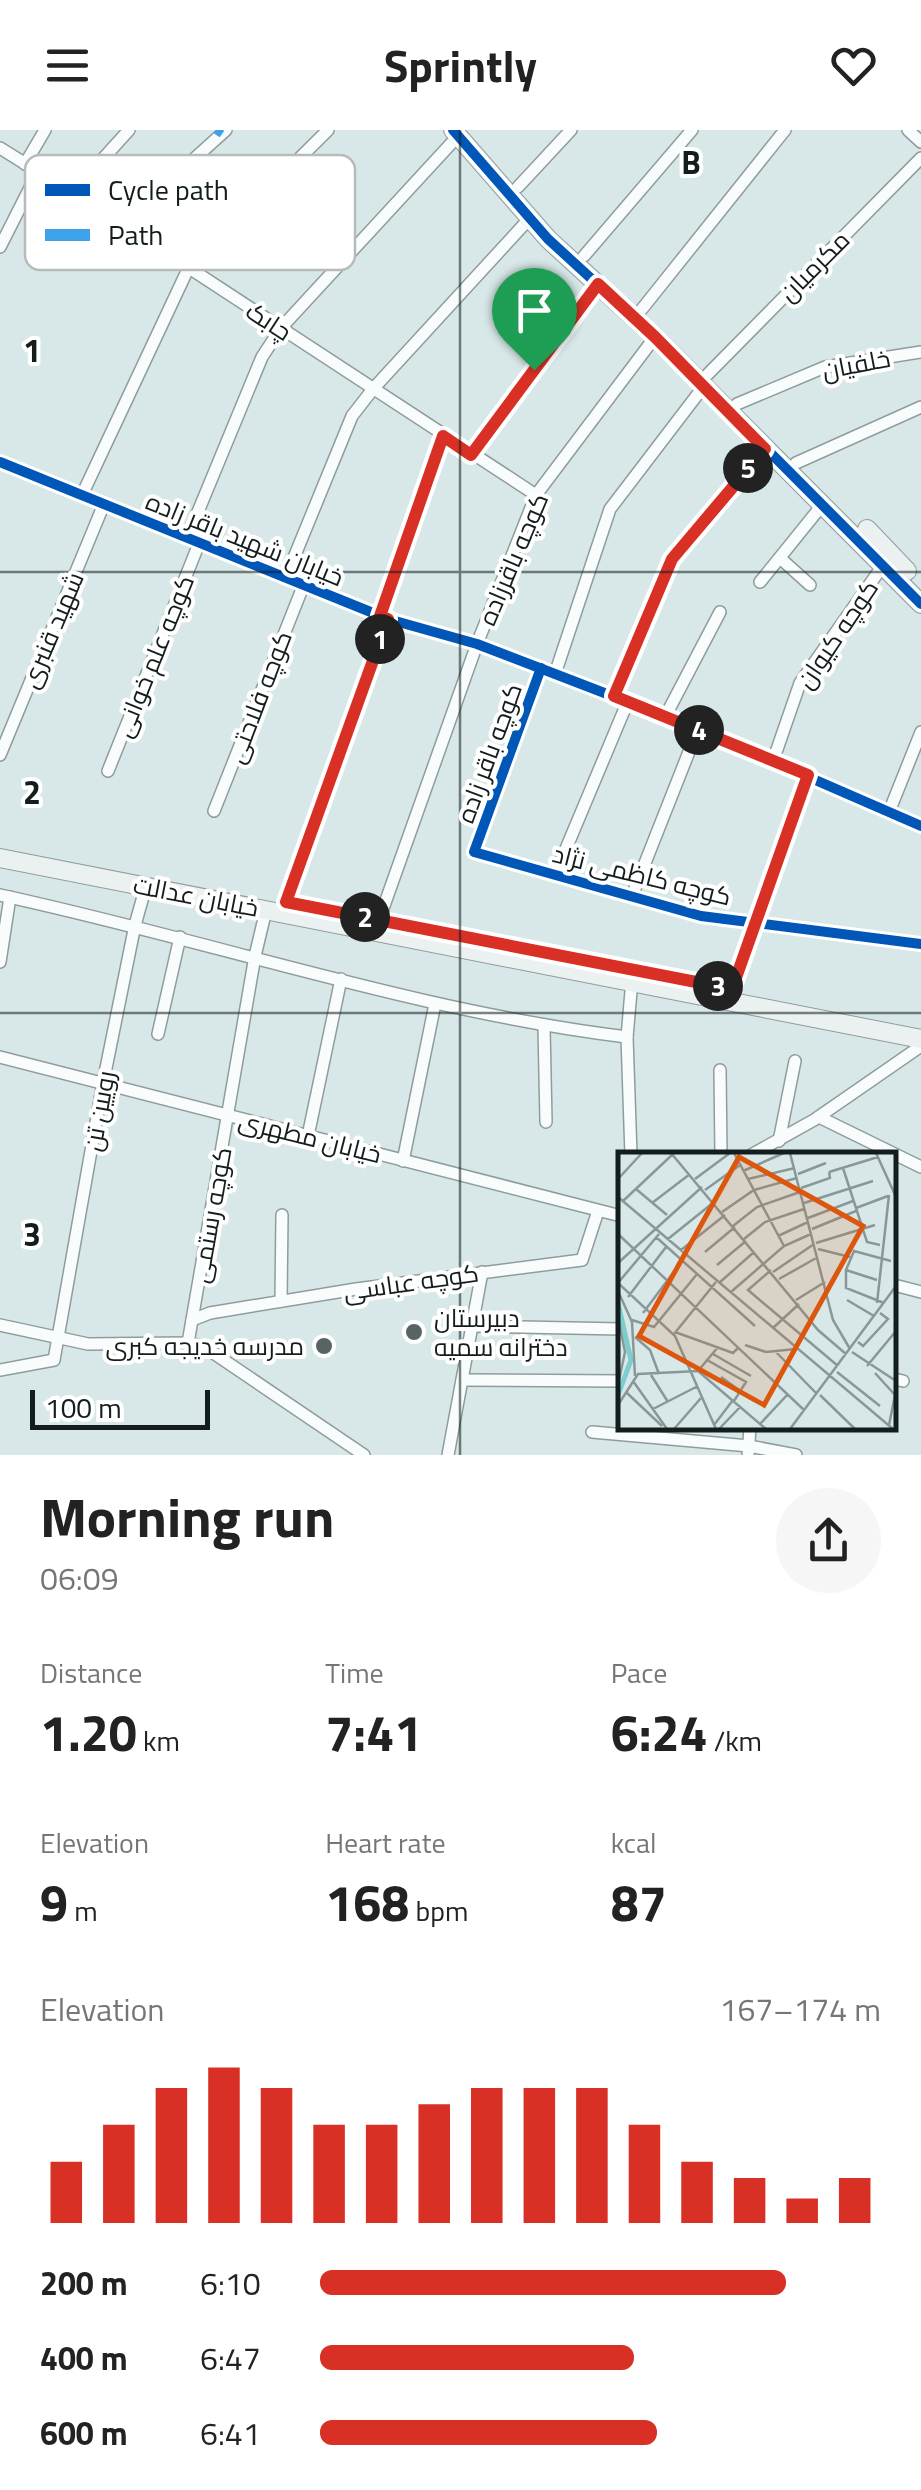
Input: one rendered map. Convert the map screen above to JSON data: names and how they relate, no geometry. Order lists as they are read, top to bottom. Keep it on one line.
{"streets":{"main road":["خیابان عدالت"],"street":["مکرمیان","چابک","خلفیان","خیابان شهید باقر زاده","کوچه باقرزاده","شهید قنبری","کوچه کیوان","کوچه علم خوانی","کوچه فلاحتی","کوچه باقر زاده","کوچه کاظمی نژاد","رویین تن","خیابان مطهری","کوچه رستمی","کوچه عباسی"]},"crossings":[["مکرمیان","خیابان شهید باقر زاده"],["چابک","کوچه باقرزاده"],["چابک","کوچه علم خوانی"],["خیابان شهید باقر زاده","کوچه باقرزاده"],["خیابان شهید باقر زاده","شهید قنبری"],["خیابان شهید باقر زاده","کوچه کیوان"],["خیابان شهید باقر زاده","کوچه علم خوانی"],["خیابان شهید باقر زاده","کوچه فلاحتی"],["خیابان شهید باقر زاده","کوچه باقر زاده"],["کوچه باقرزاده","خیابان عدالت"],["کوچه باقر زاده","کوچه کاظمی نژاد"],["خیابان عدالت","رویین تن"],["خیابان عدالت","کوچه رستمی"],["رویین تن","خیابان مطهری"],["خیابان مطهری","کوچه رستمی"],["خیابان مطهری","کوچه عباسی"],["کوچه رستمی","کوچه عباسی"]],"places":["دبیرستان دخترانه سمیه","مدرسه خدیجه کبری"],"legend":["Cycle path","Path"],"scale_bar":"100 m","page":{"header":"Sprintly","pins":["5","1","4","2","3"],"scale":"100 m","heading":["Morning run","06:09"],"stats":[["Distance","1.20 km"],["Time","7:41"],["Pace","6:24 /km"],["Elevation","9 m"],["Heart rate","168 bpm"],["kcal","87"]],"chart":["Elevation","167–174 m"],"list":[{"name":"200 m","note":"6:10"},{"name":"400 m","note":"6:47"},{"name":"600 m","note":"6:41"}]},"grid":{"columns":["B"],"rows":["1","2","3"]}}
